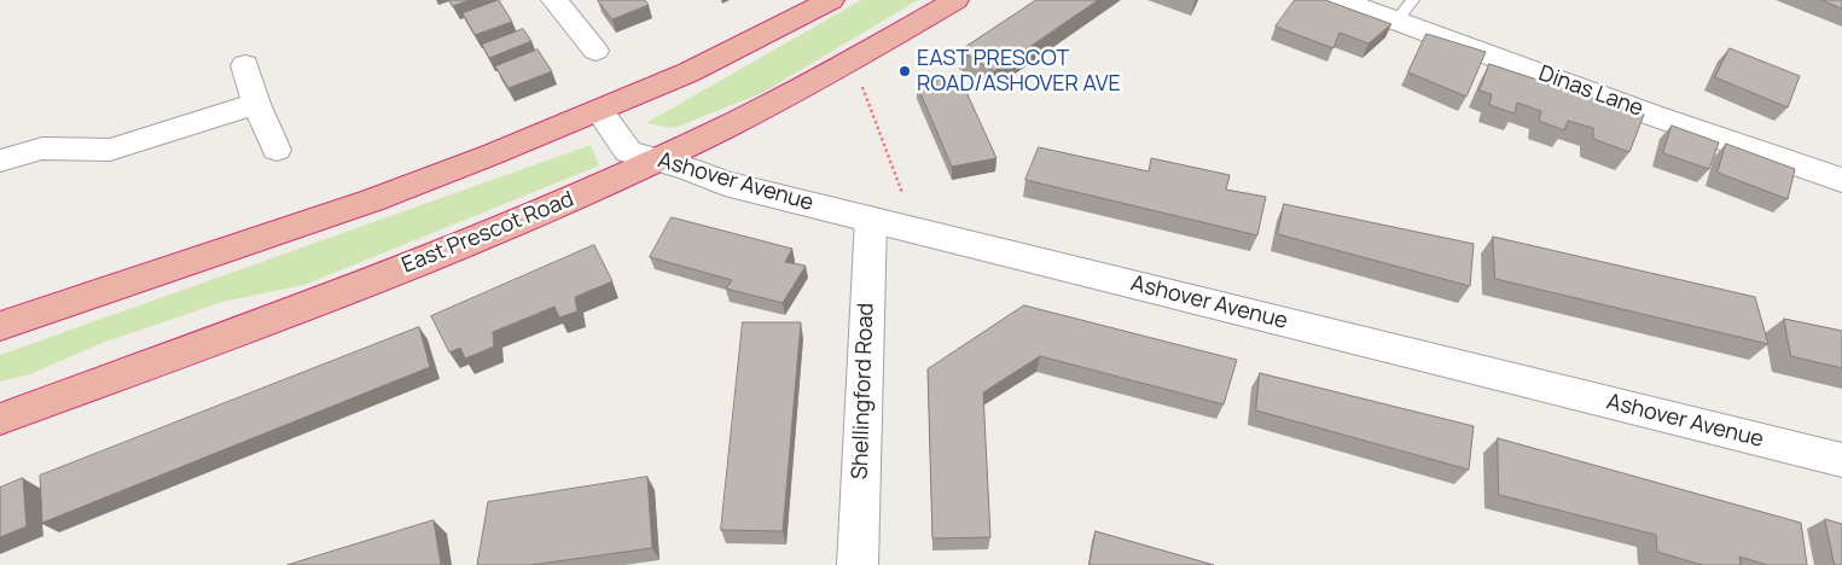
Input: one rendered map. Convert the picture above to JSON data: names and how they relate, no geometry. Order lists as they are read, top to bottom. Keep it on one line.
{"streets":{"highway":["East Prescot Road"],"street":["Dinas Lane","Ashover Avenue","Shellingford Road"]},"crossings":[["Ashover Avenue","East Prescot Road"],["Ashover Avenue","Shellingford Road"]],"places":["EAST PRESCOT ROAD/ASHOVER AVE"]}
